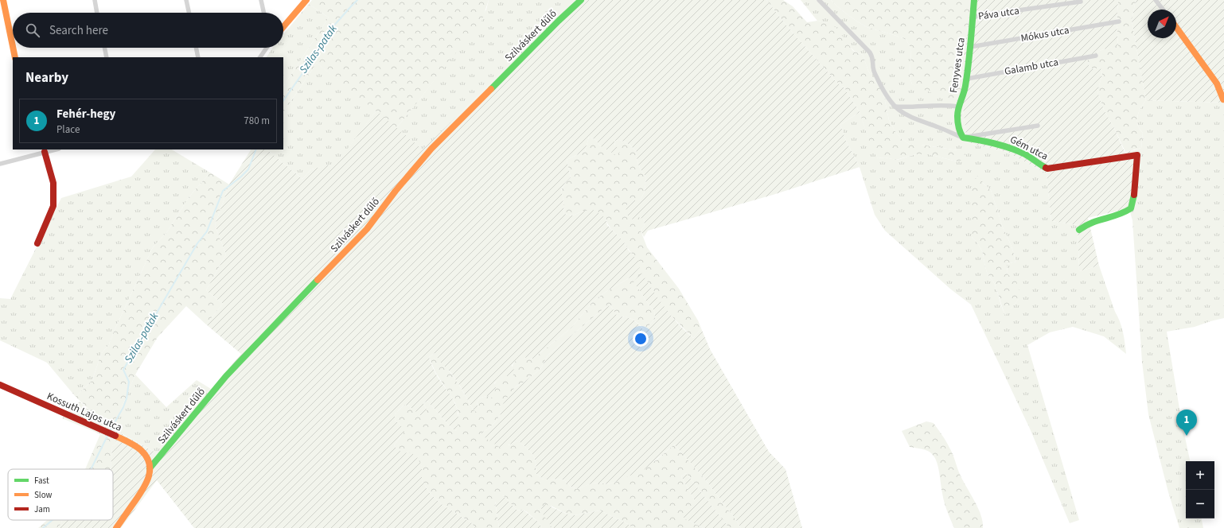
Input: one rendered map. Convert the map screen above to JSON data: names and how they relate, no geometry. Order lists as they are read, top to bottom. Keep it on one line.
{"streets":{"street":["Páva utca","Mókus utca","Szilváskert dűlő","Fenyves utca","Galamb utca","Gém utca","Kossuth Lajos utca"]},"crossings":[["Páva utca","Fenyves utca"],["Mókus utca","Fenyves utca"],["Szilváskert dűlő","Kossuth Lajos utca"],["Fenyves utca","Galamb utca"]],"water":["Szilas-patak"],"legend":["Fast","Slow","Jam"],"north":"top right","page":{"search":"Search here","heading":"Nearby","list":[{"mark":"1","name":"Fehér-hegy","note":"Place","value":"780 m"}],"pins":"1","map_buttons":["+","−"]}}
